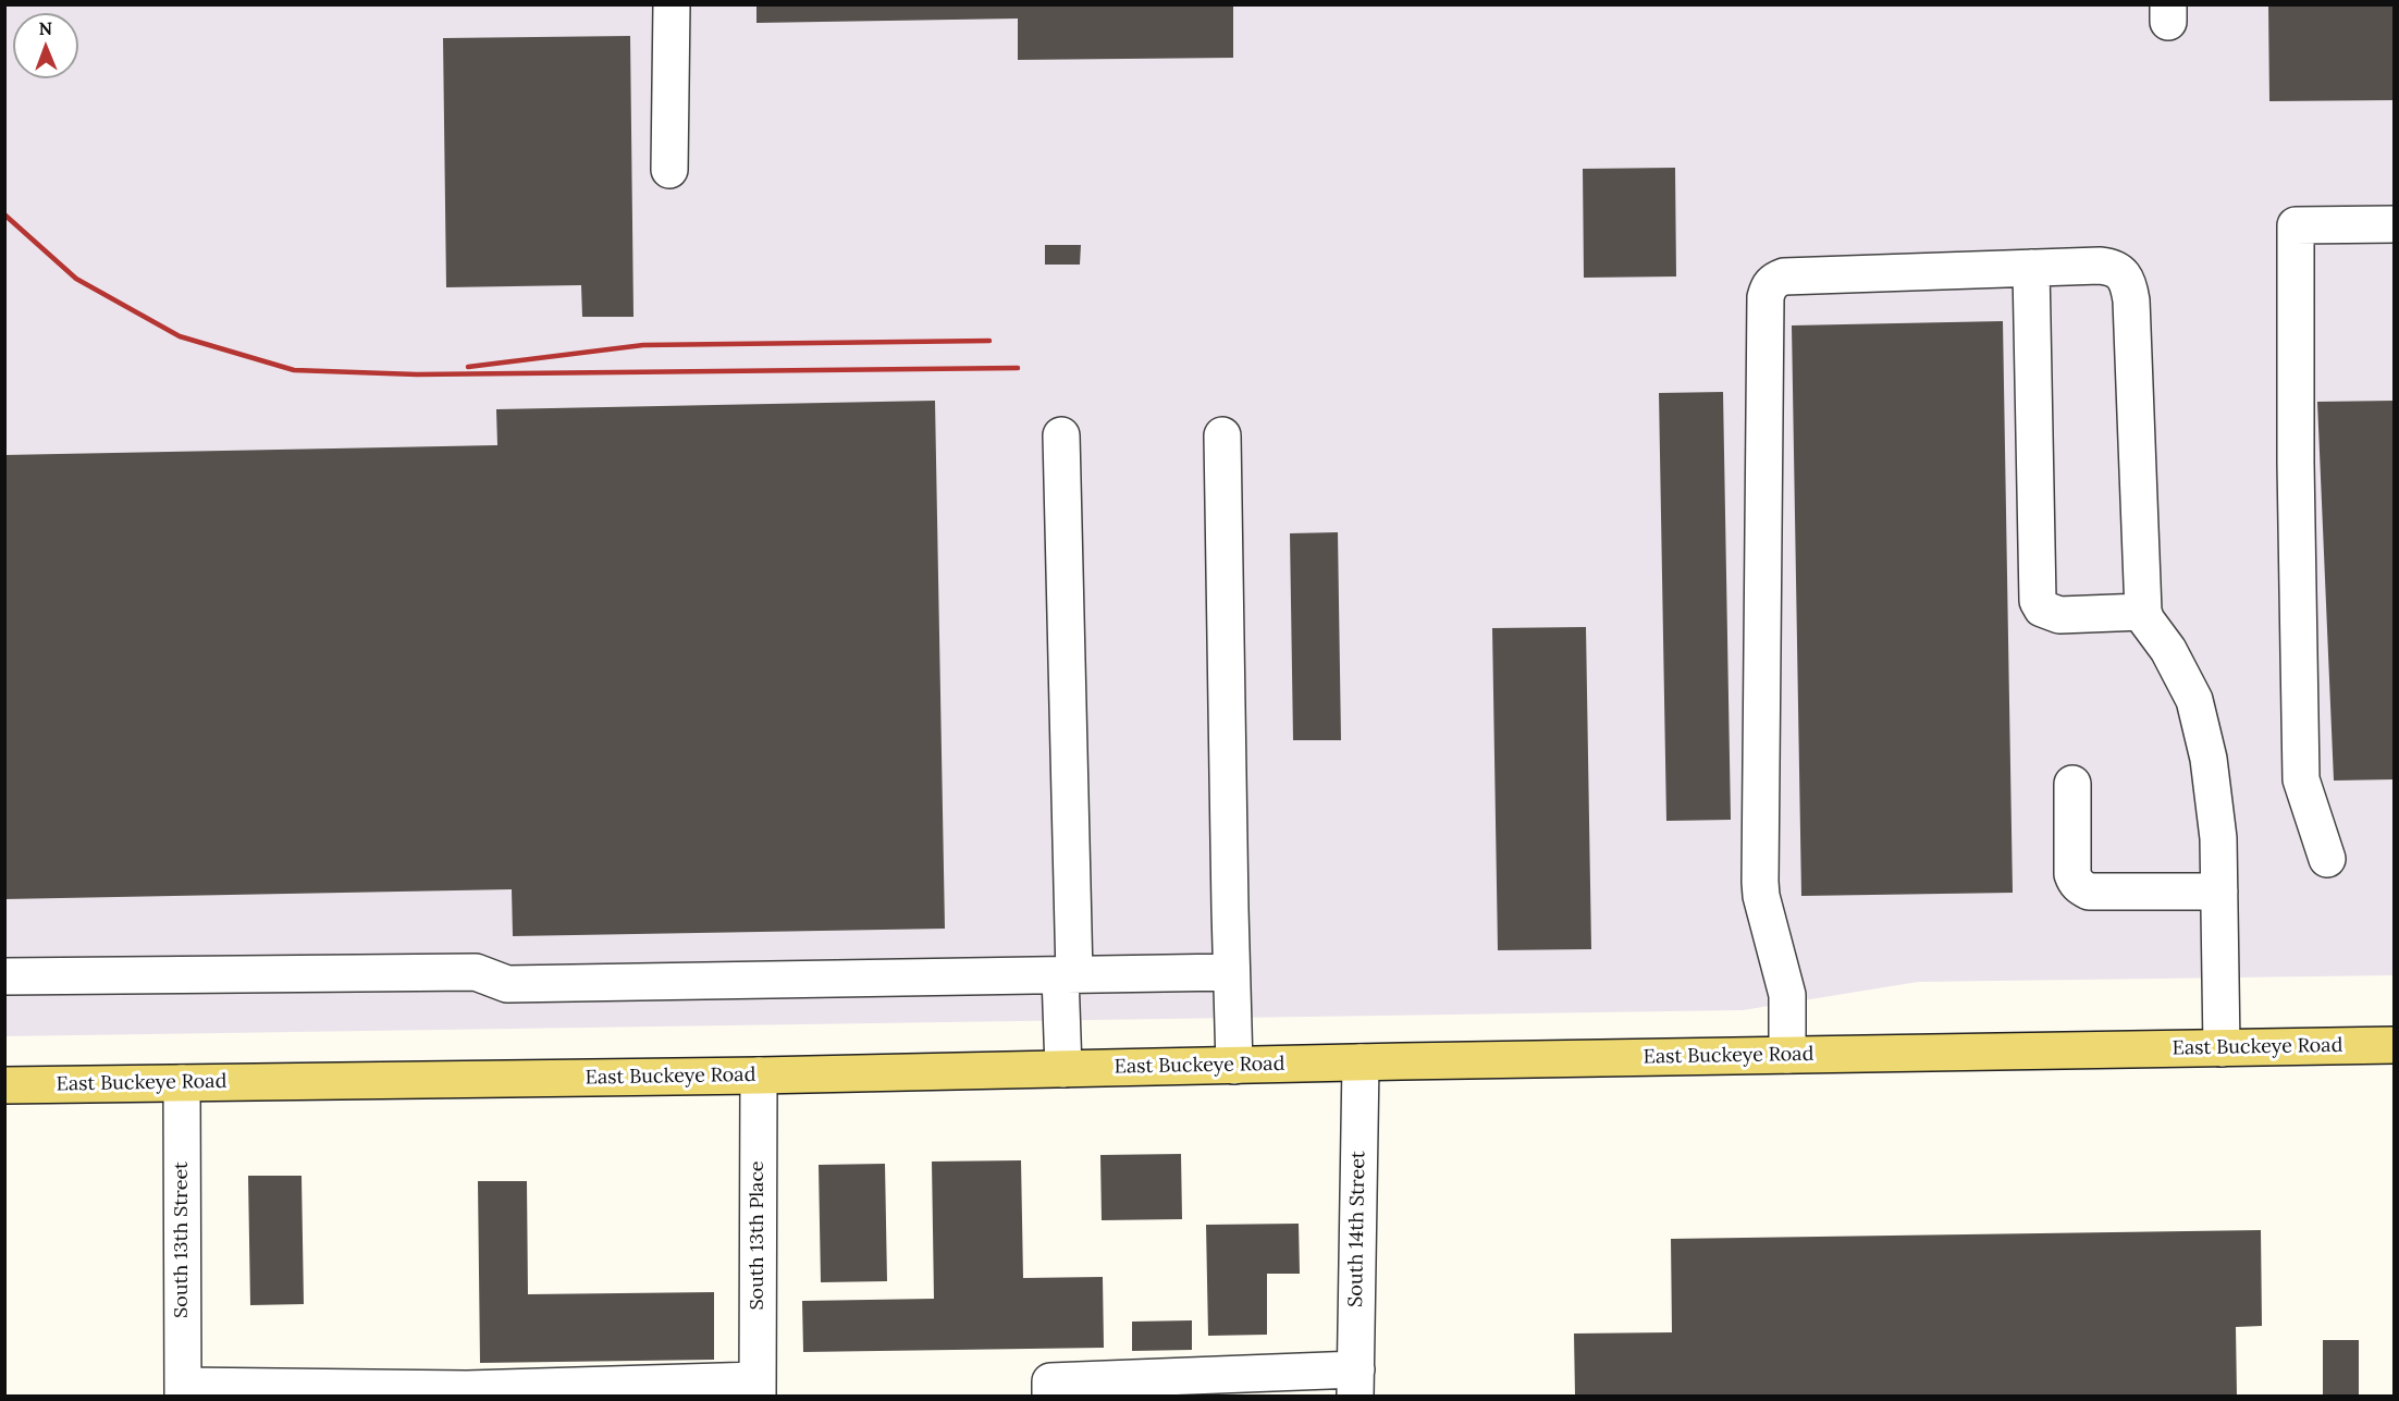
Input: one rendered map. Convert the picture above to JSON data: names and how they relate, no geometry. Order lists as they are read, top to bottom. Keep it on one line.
{"streets":{"main road":["East Buckeye Road"],"street":["South 14th Street","South 13th Place","South 13th Street"]},"crossings":[["East Buckeye Road","South 14th Street"],["East Buckeye Road","South 13th Place"],["East Buckeye Road","South 13th Street"]],"north":"top"}
